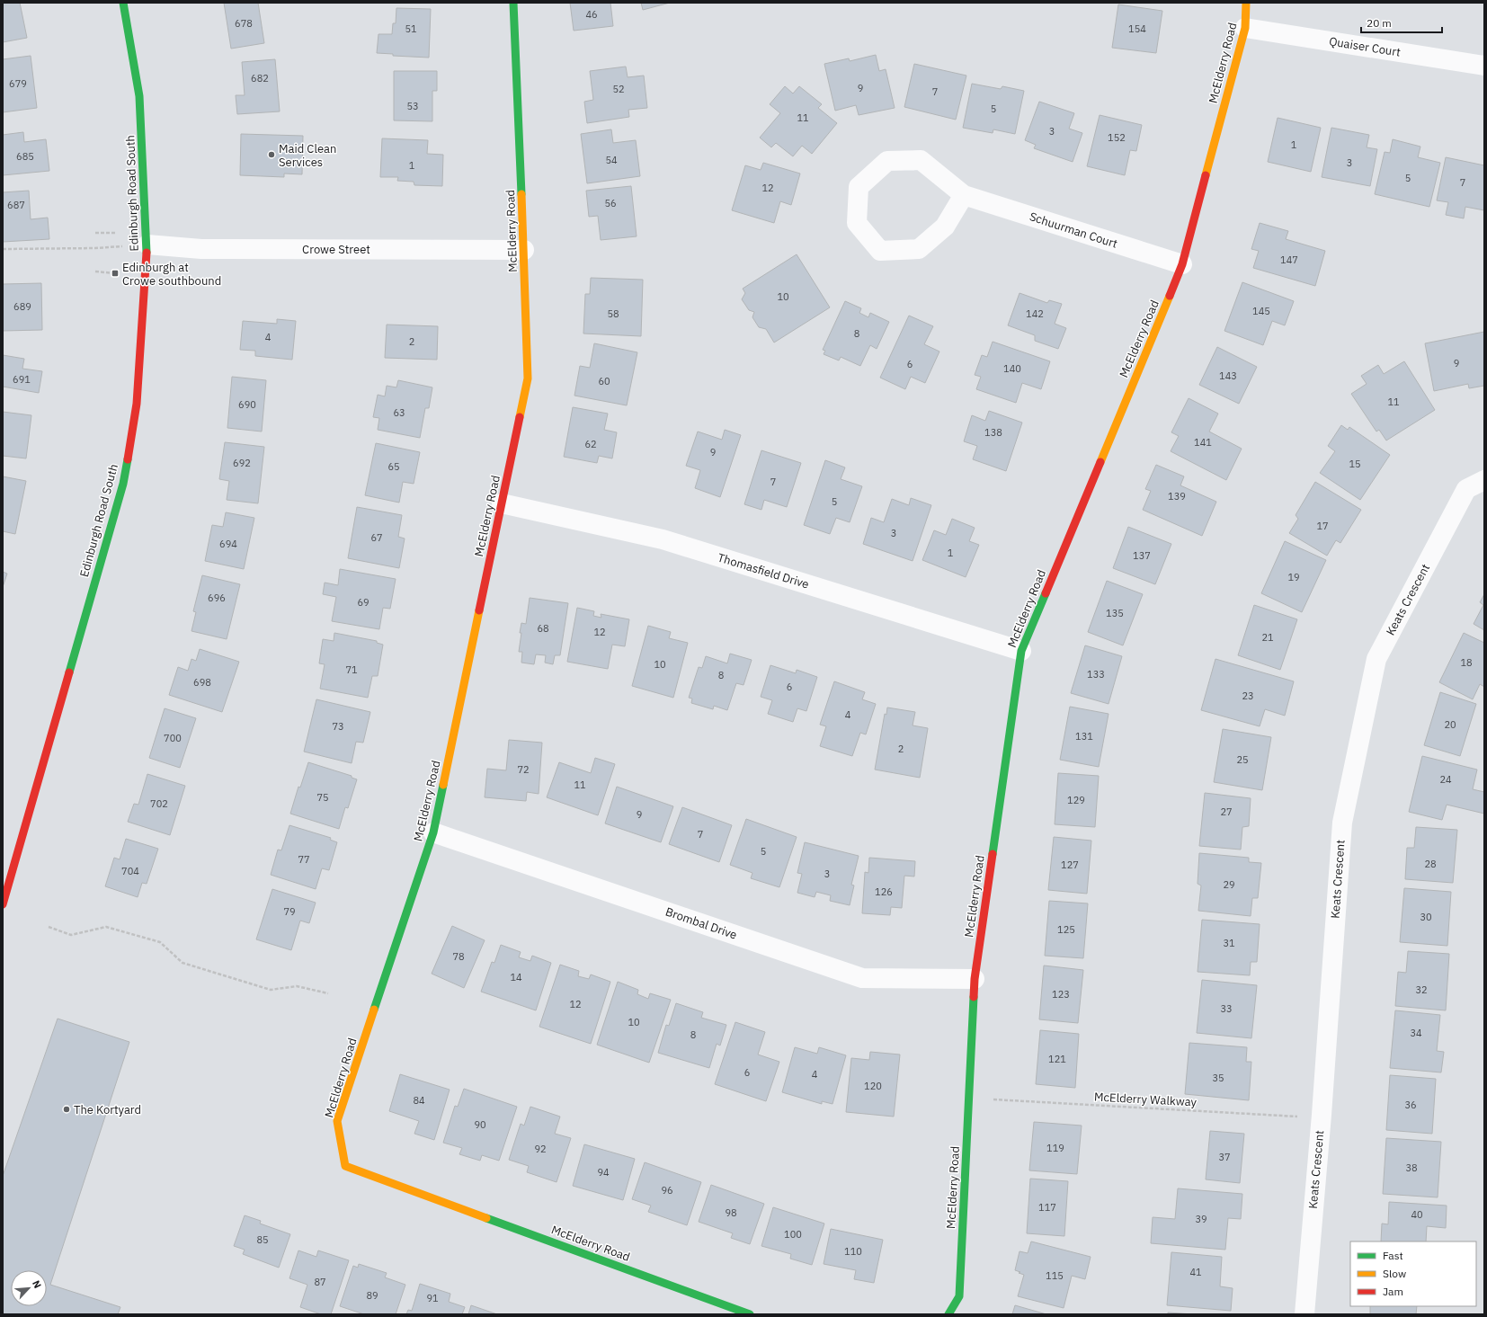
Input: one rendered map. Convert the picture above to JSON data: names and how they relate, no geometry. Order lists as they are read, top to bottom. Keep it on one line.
{"streets":{"street":["Quaiser Court","McElderry Road","Edinburgh Road South","Schuurman Court","Crowe Street","Thomasfield Drive","Keats Crescent","Brombal Drive"],"path":["McElderry Walkway"]},"crossings":[["Quaiser Court","McElderry Road"],["McElderry Road","Schuurman Court"],["McElderry Road","Crowe Street"],["McElderry Road","Thomasfield Drive"],["McElderry Road","Brombal Drive"],["McElderry Road","McElderry Walkway"],["Edinburgh Road South","Crowe Street"],["Keats Crescent","McElderry Walkway"]],"places":{"other":["Maid Clean Services","The Kortyard"],"transit":["Edinburgh at Crowe southbound"]},"house_numbers":["46","678","51","154","682","679","9","52","7","53","5","11","3","152","1","685","54","3","1","5","7","12","56","687","147","10","689","145","58","142","8","4","2","9","6","140","143","691","60","11","690","63","138","141","62","9","692","15","65","7","139","5","17","3","67","694","1","137","19","696","69","135","68","12","21","18","10","71","133","8","698","6","23","4","20","73","131","700","2","25","72","24","11","75","129","702","27","9","7","5","77","28","127","704","3","29","126","79","30","125","31","78","14","32","123","12","33","10","34","8","121","6","4","35","120","84","36","90","119","92","37","38","94","96","117","98","40","39","100","85","110","41","115","87","89","91"],"legend":["Fast","Slow","Jam"],"scale_bar":"20 m","north":"top right"}
